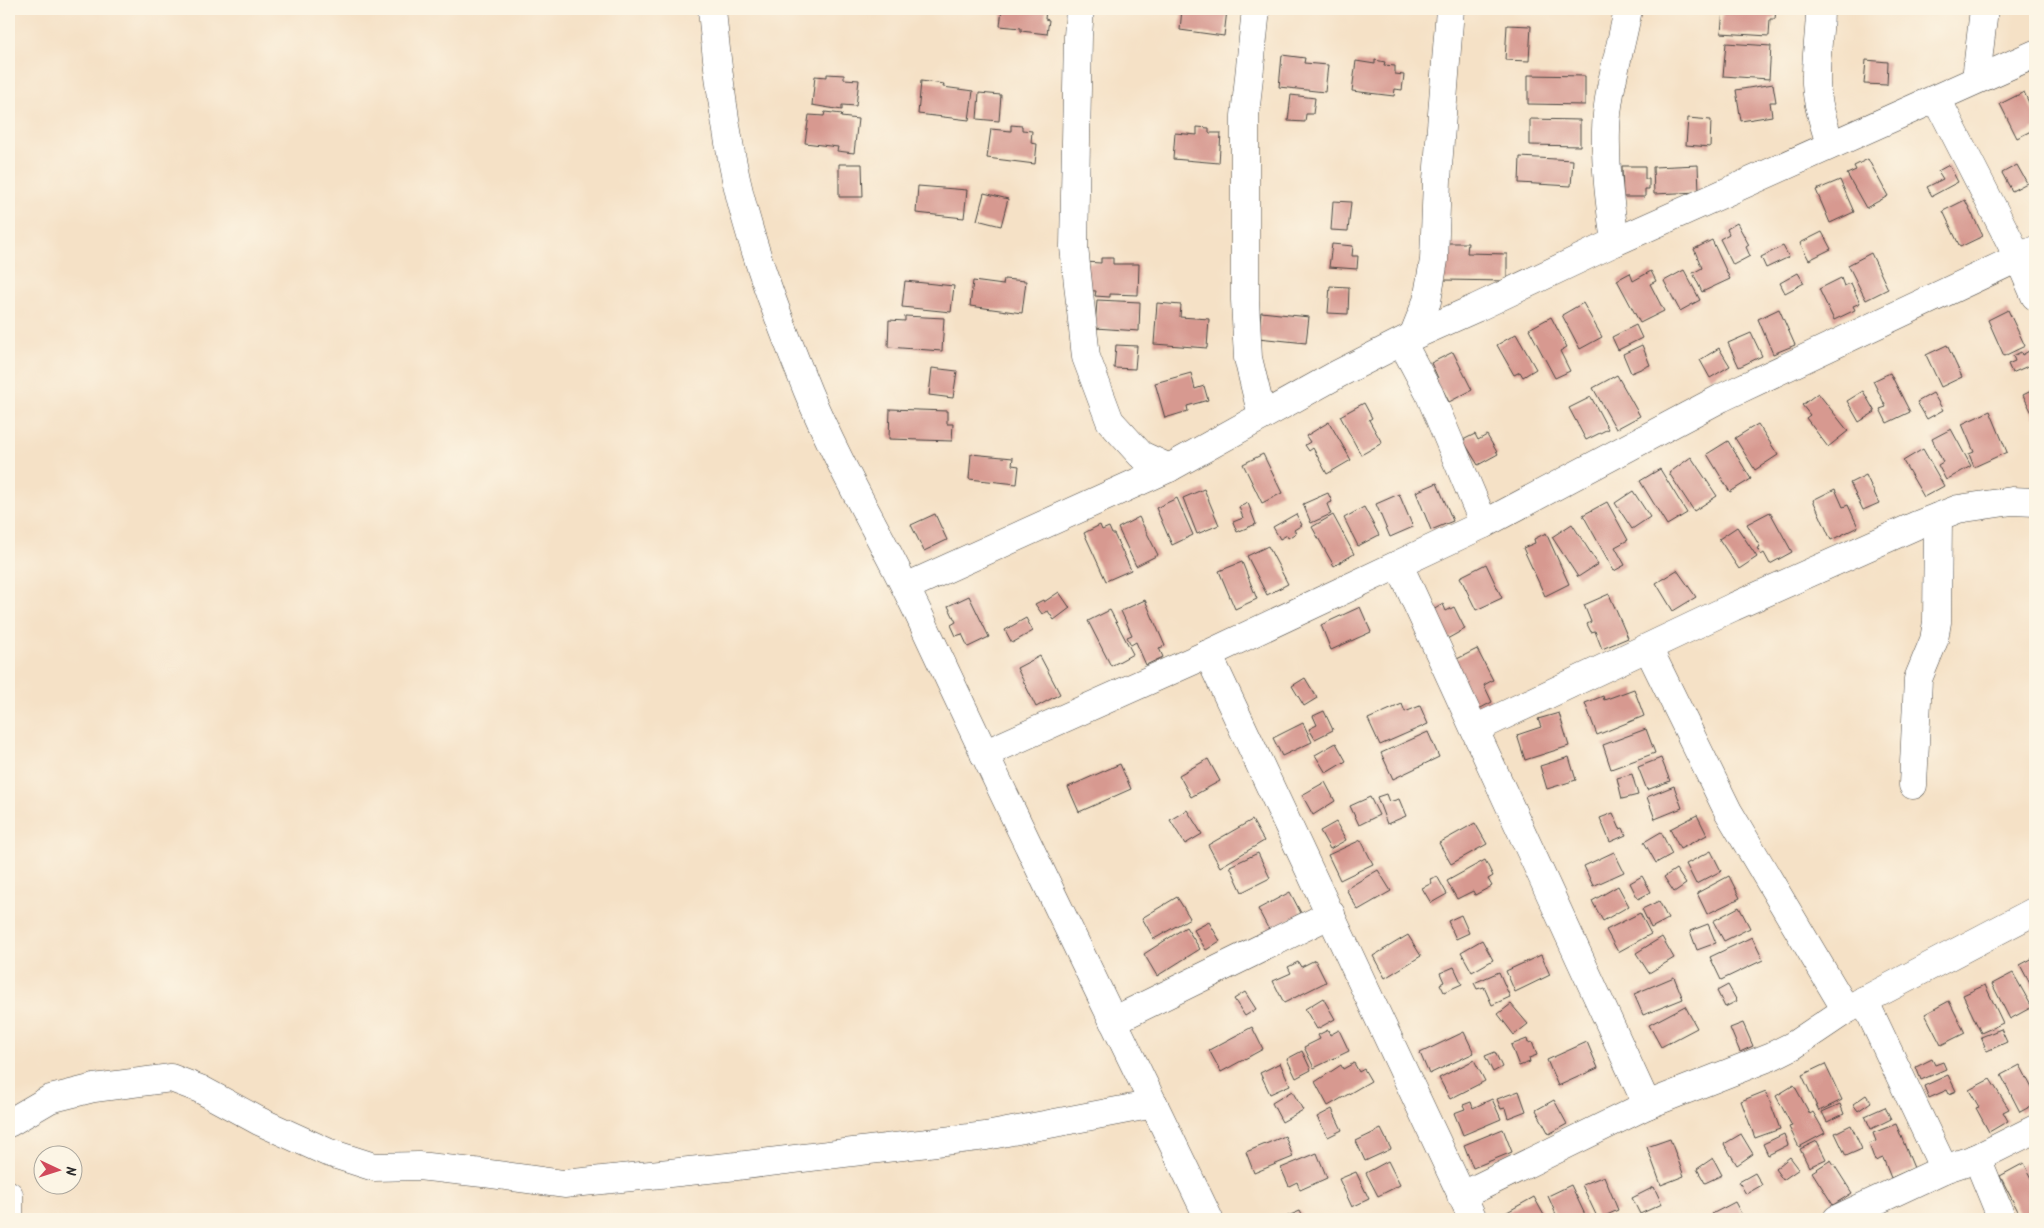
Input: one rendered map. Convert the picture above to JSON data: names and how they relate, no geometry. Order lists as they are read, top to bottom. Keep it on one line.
{"north":"right"}
